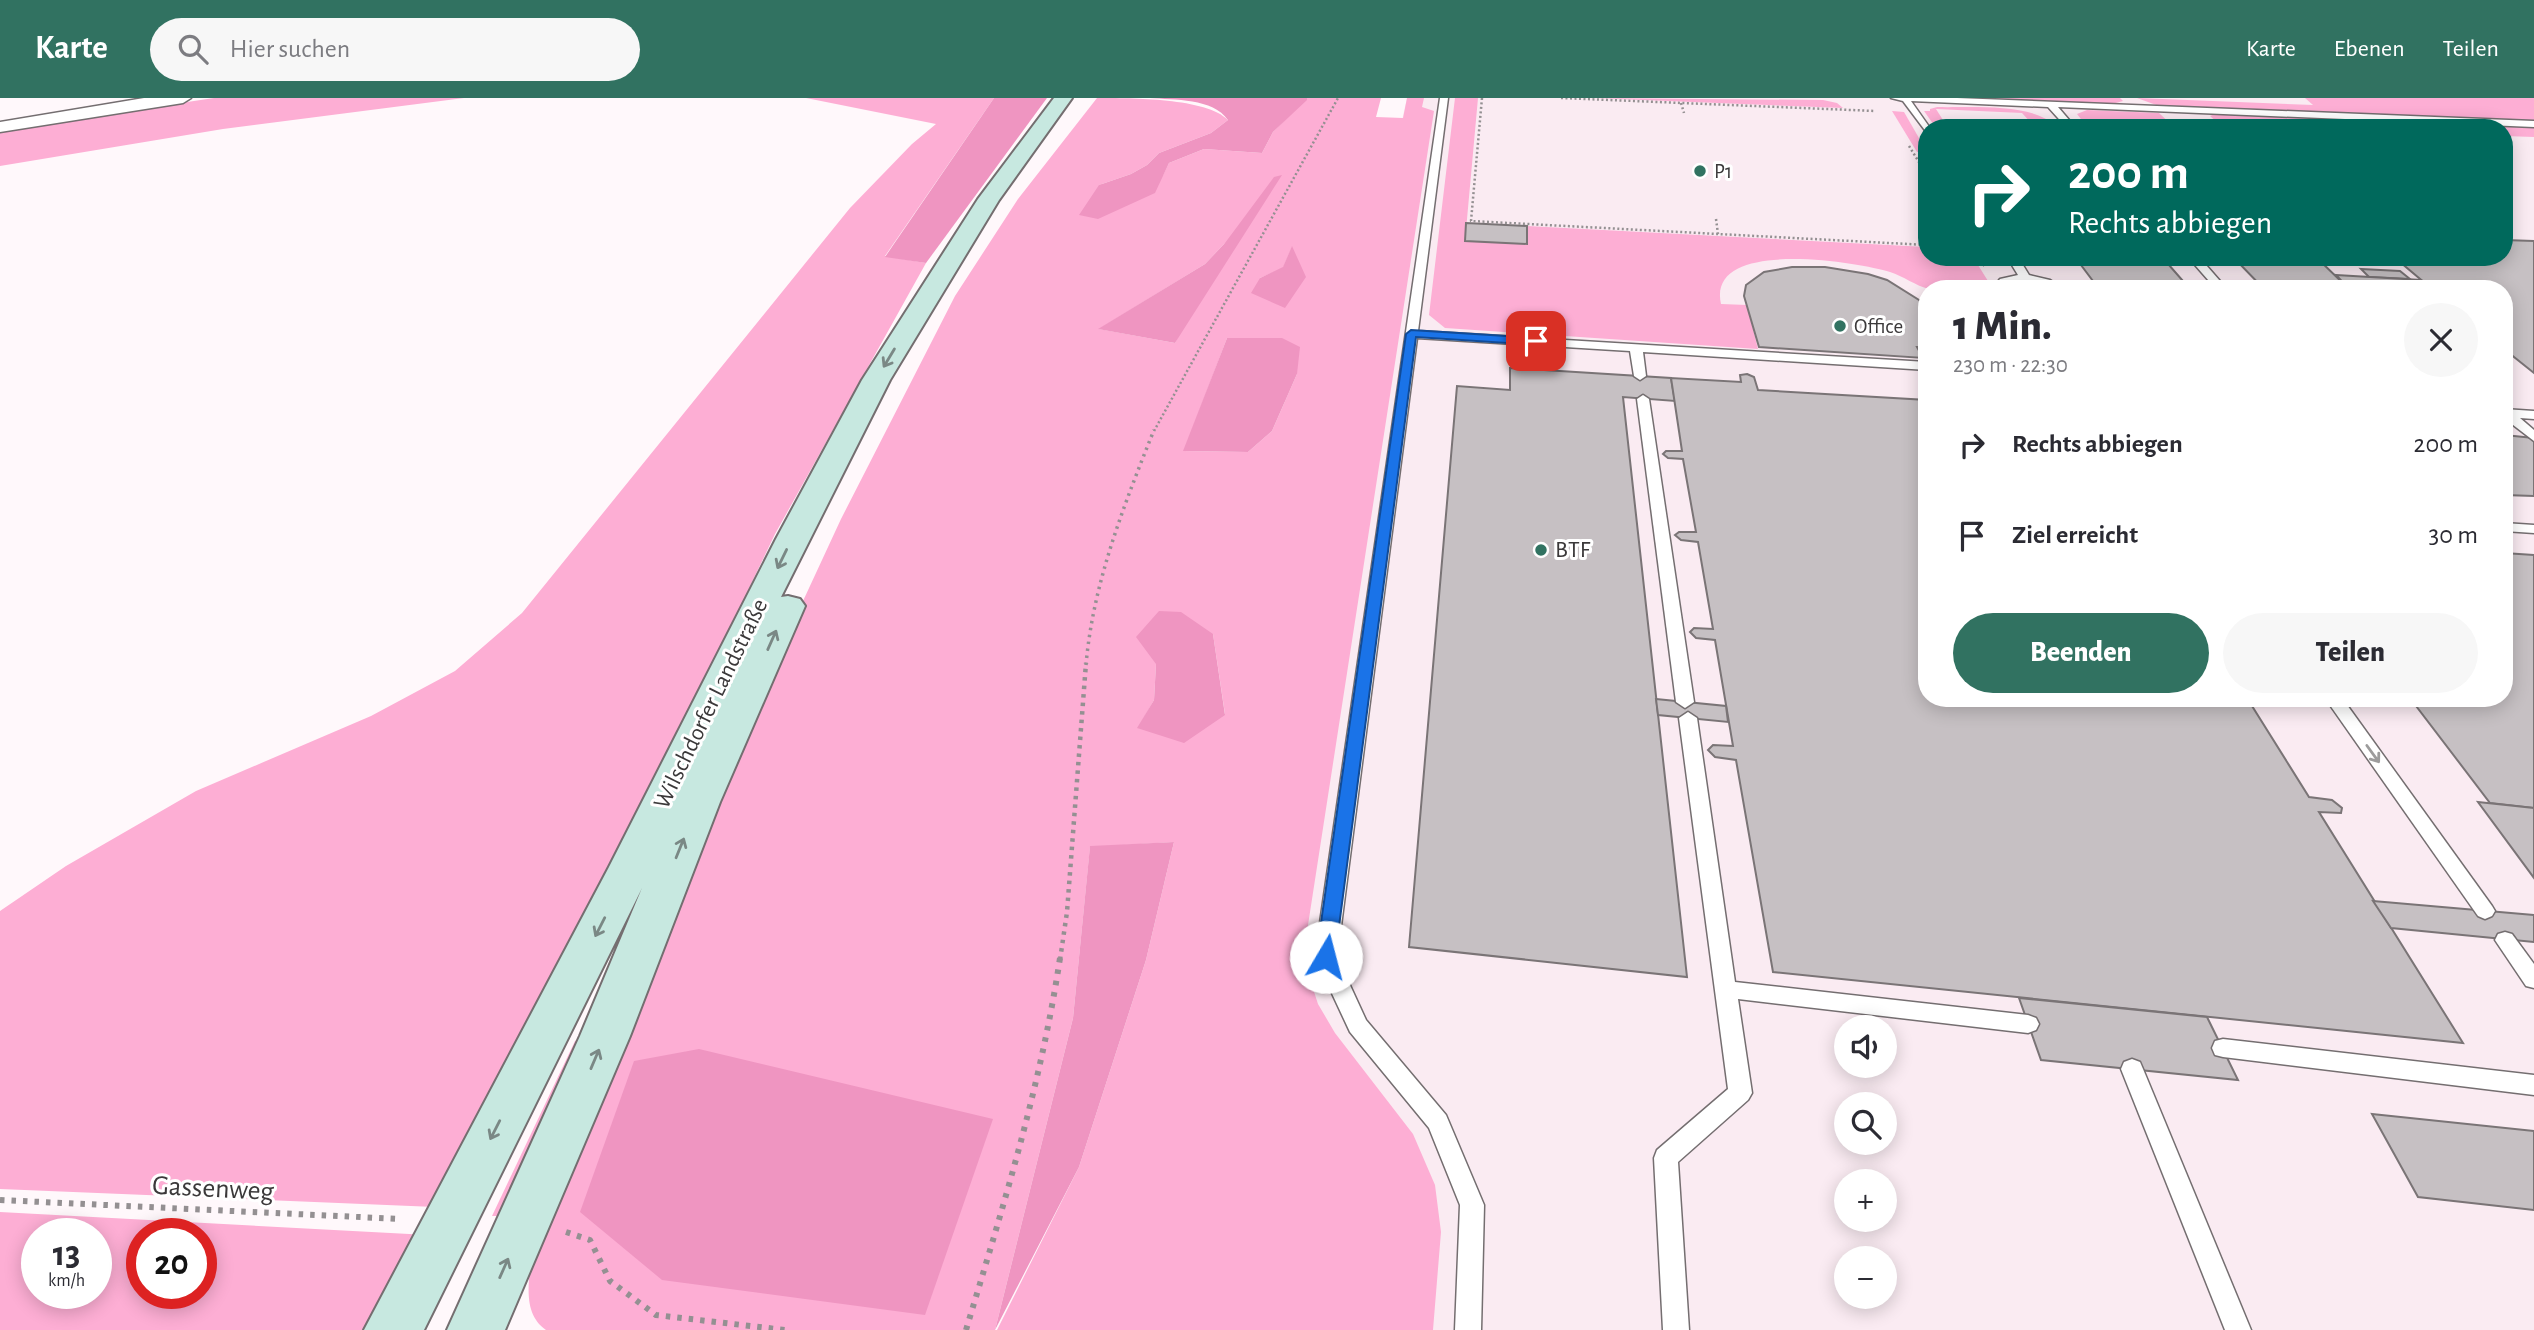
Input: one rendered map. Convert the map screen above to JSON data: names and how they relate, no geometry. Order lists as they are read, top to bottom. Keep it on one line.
{"streets":{"main road":["Wilschdorfer Landstraße"],"path":["Gassenweg"]},"places":["P1","Office","BTF"],"page":{"header":"Karte","search":"Hier suchen","nav":["Karte","Ebenen","Teilen"],"turn":["200 m","Rechts abbiegen"],"heading":["1 Min.","230 m · 22:30"],"list":[{"name":"Rechts abbiegen","value":"200 m"},{"name":"Ziel erreicht","value":"30 m"}],"buttons":["Beenden","Teilen"],"map_buttons":["+","−"],"speed":"13 km/h","limit":"20"}}
